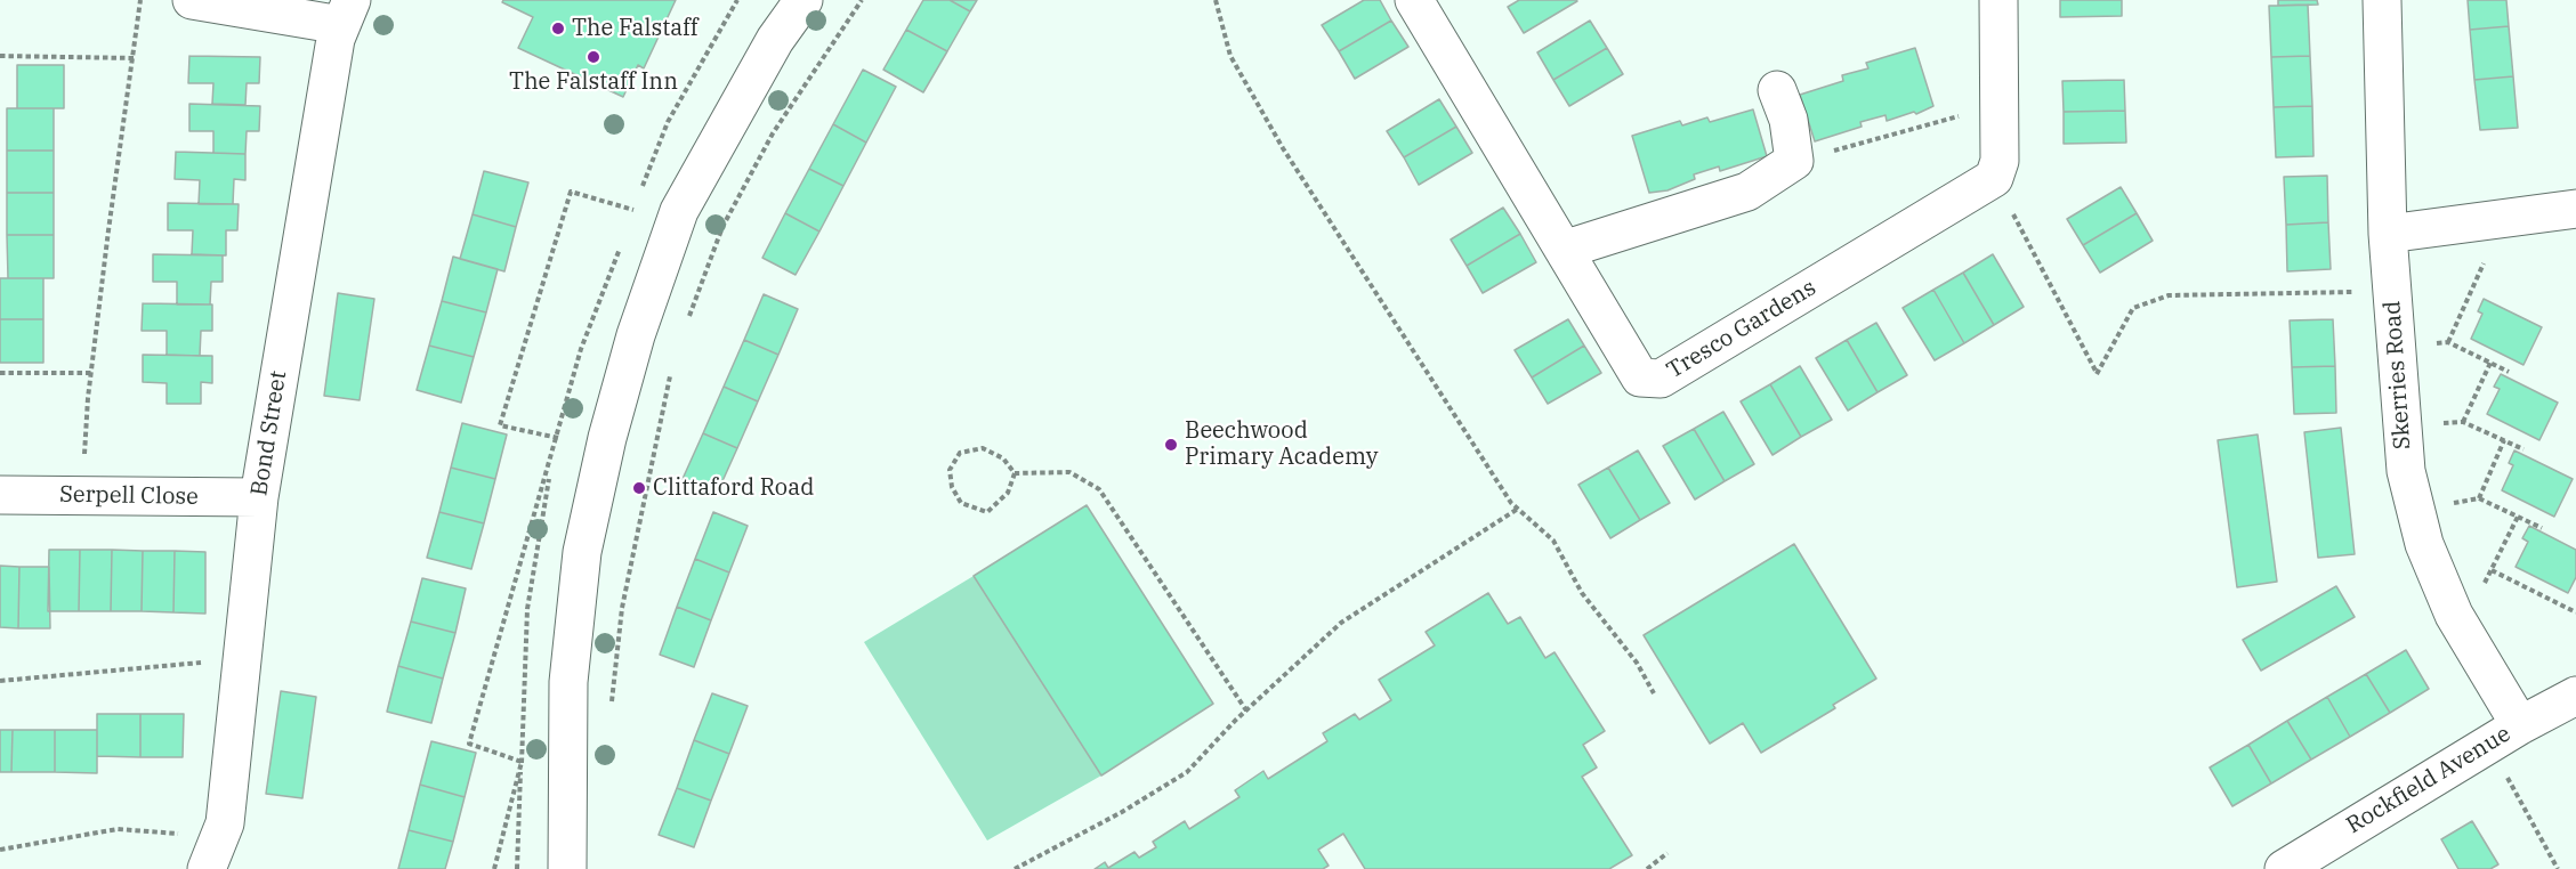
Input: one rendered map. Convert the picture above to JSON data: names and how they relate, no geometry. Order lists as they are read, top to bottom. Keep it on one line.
{"streets":{"street":["Tresco Gardens","Skerries Road","Bond Street","Serpell Close","Rockfield Avenue"]},"crossings":[["Skerries Road","Rockfield Avenue"],["Bond Street","Serpell Close"]],"places":["The Falstaff","The Falstaff Inn","Beechwood Primary Academy","Clittaford Road"]}
